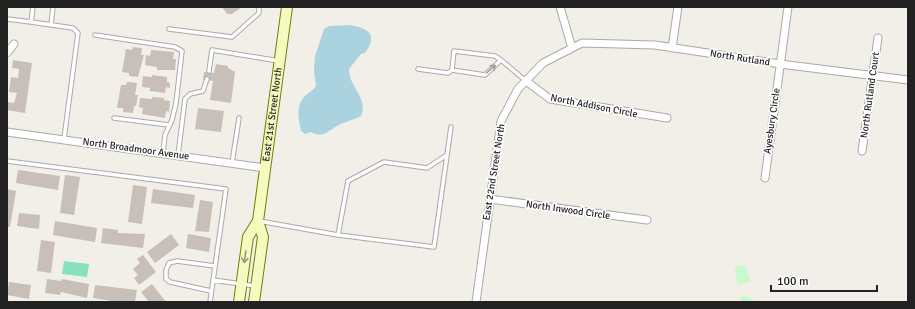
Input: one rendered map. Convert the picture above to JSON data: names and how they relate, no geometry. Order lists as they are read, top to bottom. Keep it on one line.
{"streets":{"main road":["East 21st Street North"],"street":["North Rutland","North Rutland Court","North Addison Circle","Ayesbury Circle","North Broadmoor Avenue","East 22nd Street North","North Inwood Circle"]},"crossings":[["North Rutland","North Rutland Court"],["North Rutland","Ayesbury Circle"],["North Rutland","East 22nd Street North"],["North Addison Circle","East 22nd Street North"],["East 21st Street North","North Broadmoor Avenue"],["East 22nd Street North","North Inwood Circle"]],"scale_bar":"100 m"}
